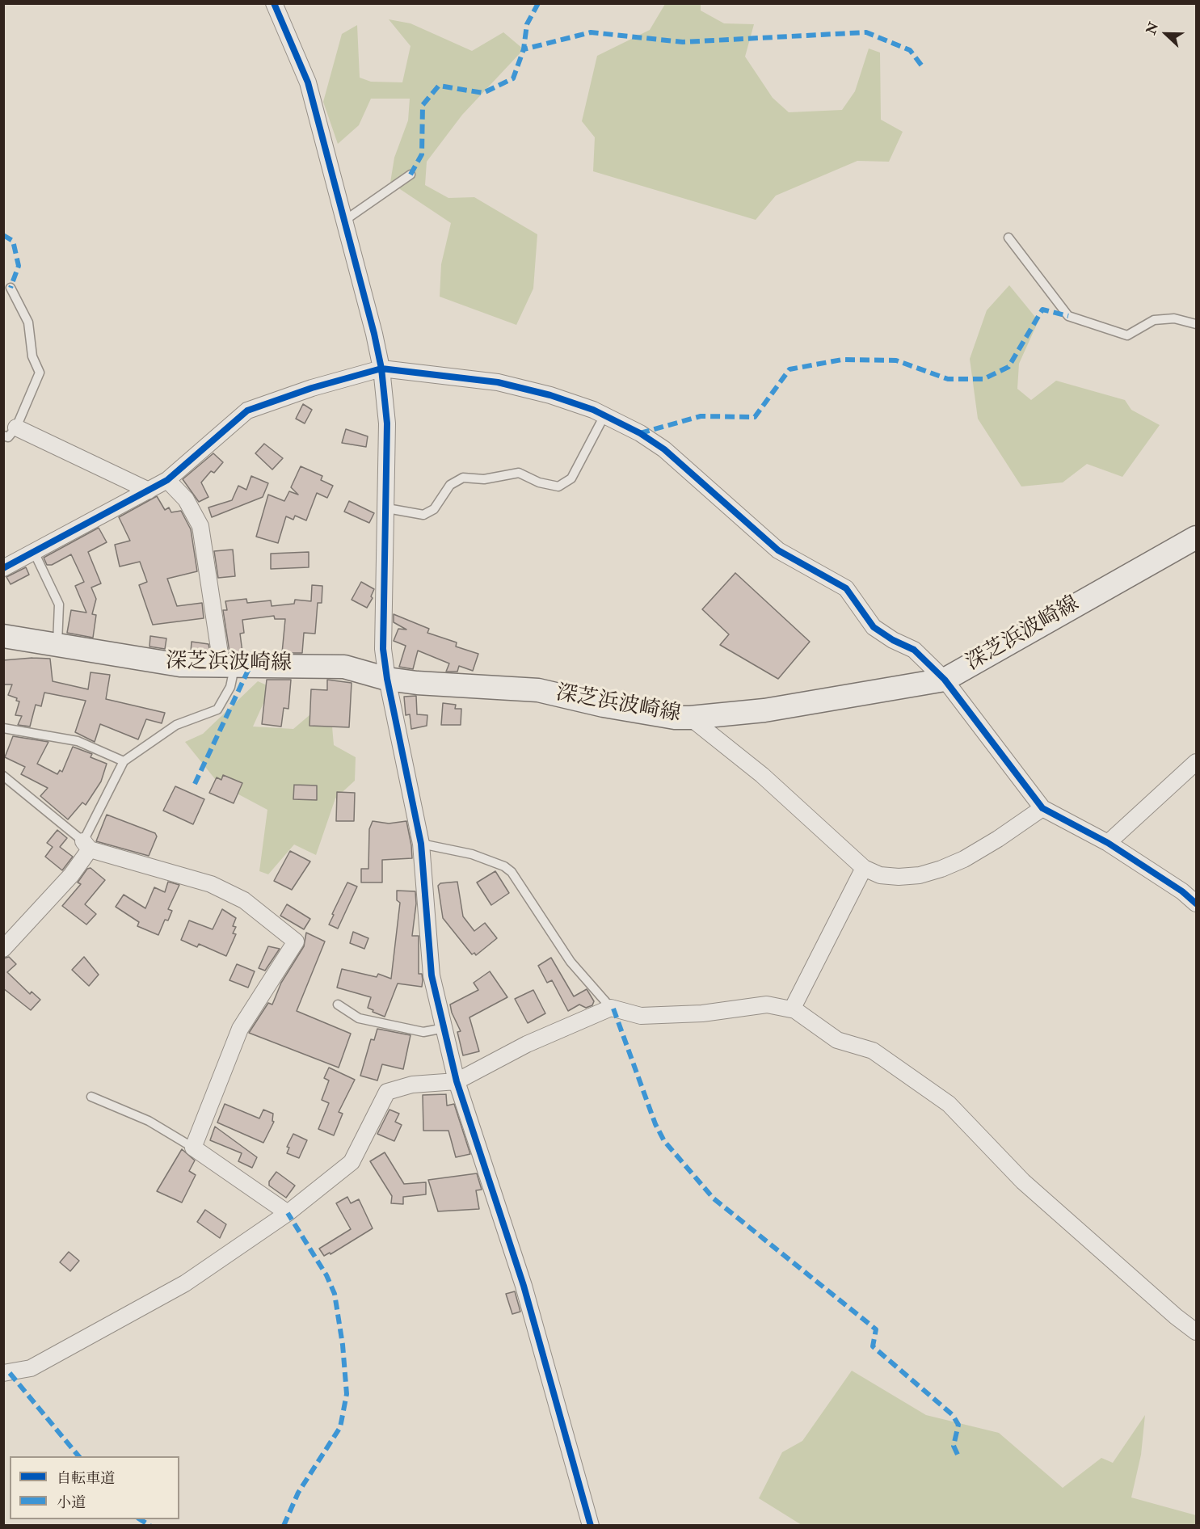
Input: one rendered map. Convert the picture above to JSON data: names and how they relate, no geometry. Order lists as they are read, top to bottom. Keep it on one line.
{"streets":{"main road":["深芝浜波崎線"]},"legend":["自転車道","小道"],"north":"left"}
